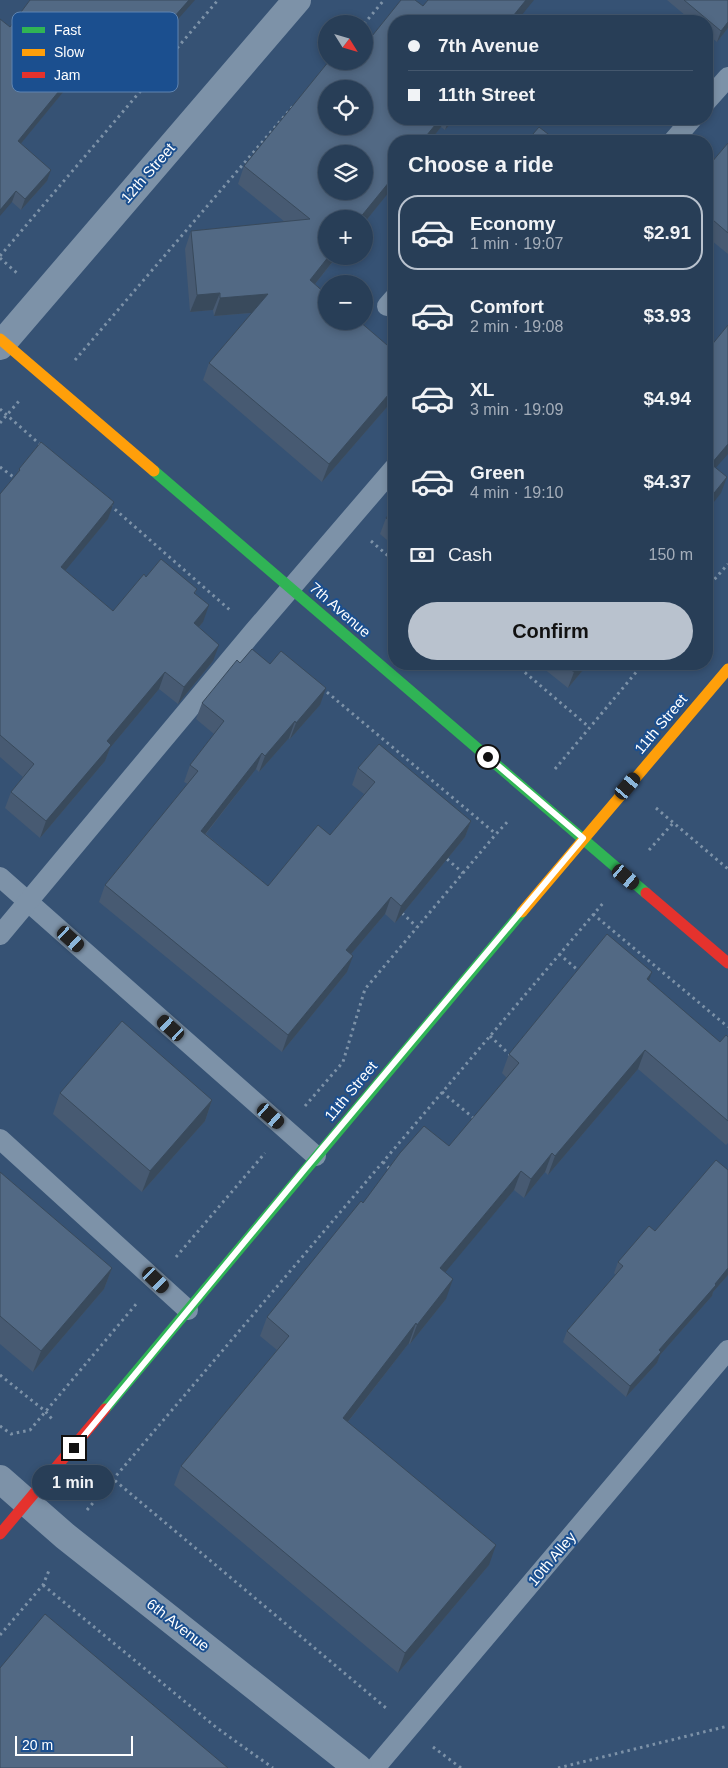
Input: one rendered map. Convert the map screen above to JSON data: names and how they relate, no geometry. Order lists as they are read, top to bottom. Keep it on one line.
{"streets":{"street":["12th Street","7th Avenue","11th Street","6th Avenue"],"lane":["10th Alley"]},"crossings":[["12th Street","7th Avenue"],["7th Avenue","11th Street"],["11th Street","6th Avenue"]],"legend":["Fast","Slow","Jam"],"scale_bar":"20 m","north":"bottom right","page":{"map_buttons":["+","−"],"banner":["7th Avenue","11th Street"],"heading":"Choose a ride","list":[{"name":"Economy","note":"1 min · 19:07","value":"$2.91"},{"name":"Comfort","note":"2 min · 19:08","value":"$3.93"},{"name":"XL","note":"3 min · 19:09","value":"$4.94"},{"name":"Green","note":"4 min · 19:10","value":"$4.37"}],"pay":["Cash","150 m"],"buttons":"Confirm","bubble":"1 min","scale":"20 m"}}
